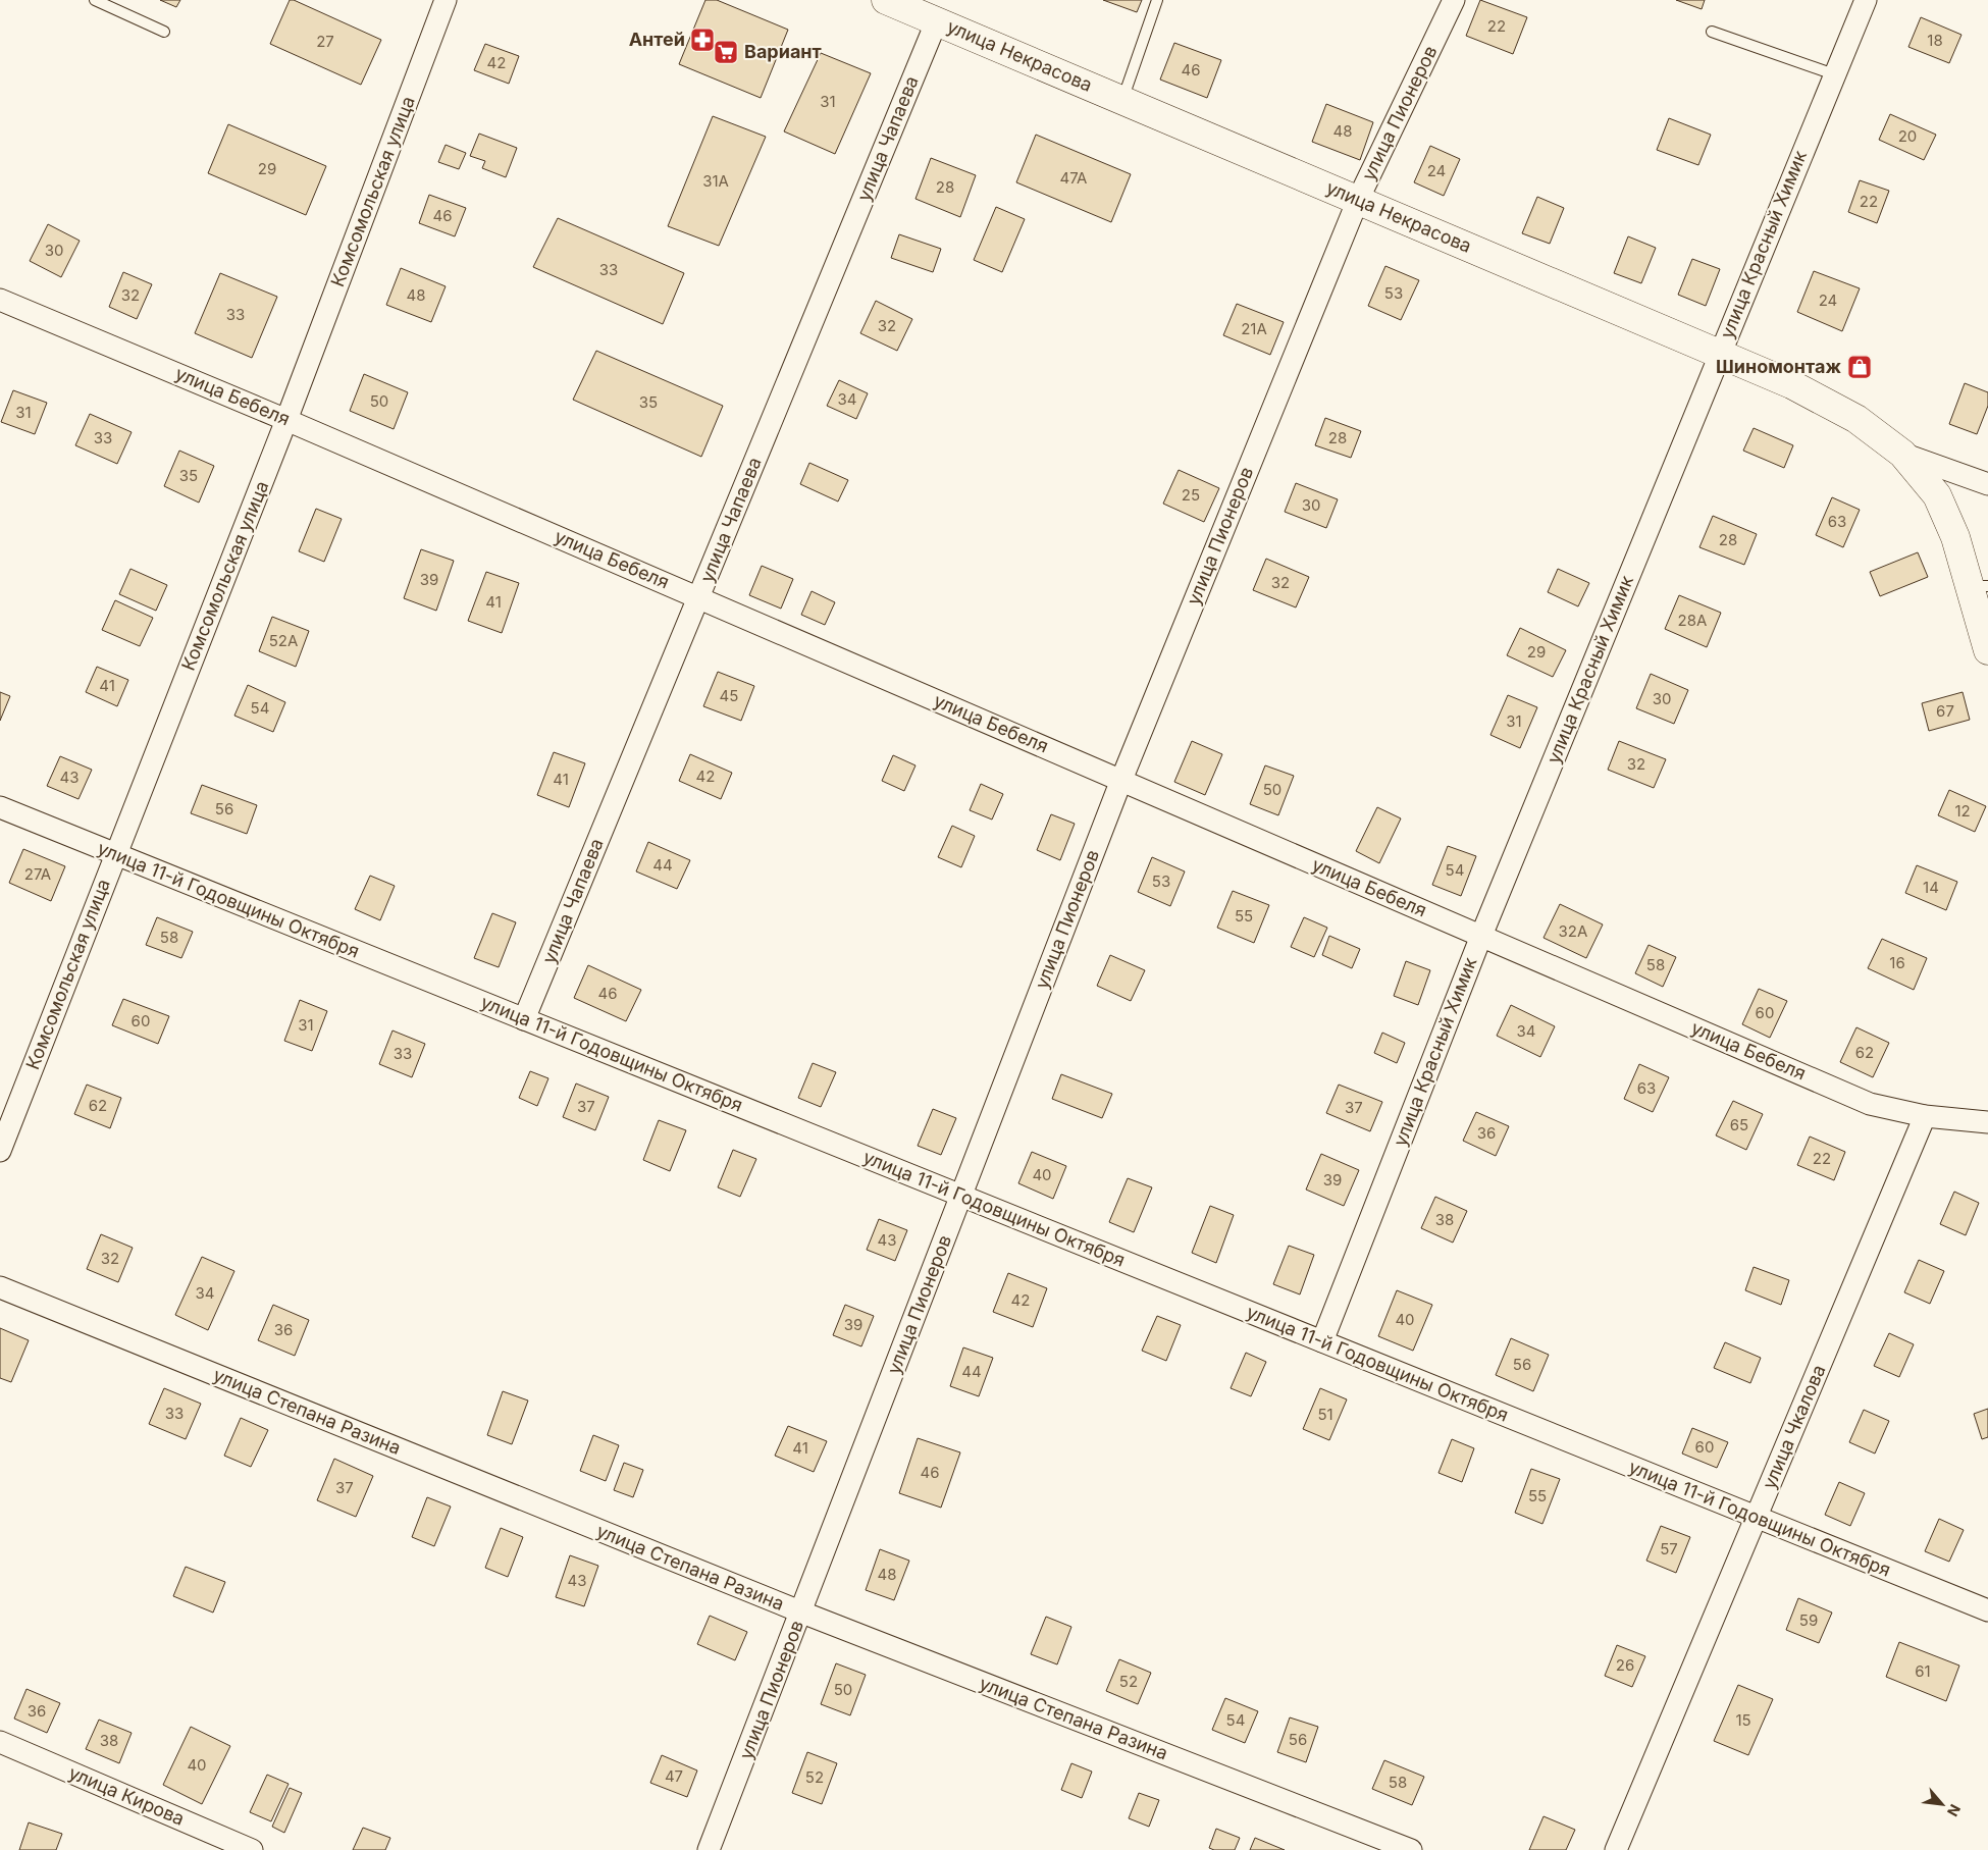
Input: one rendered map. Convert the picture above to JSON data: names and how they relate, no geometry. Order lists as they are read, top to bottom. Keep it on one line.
{"streets":{"street":["улица Некрасова","улица Пионеров","улица Чапаева","Комсомольская улица","улица Красный Химик","улица Бебеля","улица 11-й Годовщины Октября","улица Степана Разина","улица Чкалова","улица Кирова"]},"crossings":[["улица Некрасова","улица Пионеров"],["улица Некрасова","улица Чапаева"],["улица Некрасова","улица Красный Химик"],["улица Пионеров","улица Бебеля"],["улица Пионеров","улица 11-й Годовщины Октября"],["улица Пионеров","улица Степана Разина"],["улица Чапаева","улица Бебеля"],["улица Чапаева","улица 11-й Годовщины Октября"],["Комсомольская улица","улица Бебеля"],["Комсомольская улица","улица 11-й Годовщины Октября"],["улица Красный Химик","улица Бебеля"],["улица Красный Химик","улица 11-й Годовщины Октября"],["улица Бебеля","улица Чкалова"],["улица 11-й Годовщины Октября","улица Чкалова"]],"places":{"pharmacy":["Антей"],"supermarket":["Вариант"],"shop":["Шиномонтаж"]},"house_numbers":["22","18","27","42","46","31","48","20","29","24","47А","31А","28","22","46","30","33","53","32","48","24","33","32","21А","34","50","35","31","33","28","35","25","30","63","28","39","32","41","28А","52А","29","41","45","30","54","67","31","32","42","43","41","50","56","12","44","54","27А","53","14","55","32А","58","16","58","46","60","60","31","34","62","33","63","62","37","37","65","36","22","40","39","38","43","32","34","42","40","39","36","56","44","33","51","60","41","46","37","55","57","48","43","59","26","61","52","50","36","54","15","56","38","40","47","52","58"],"north":"bottom right"}
